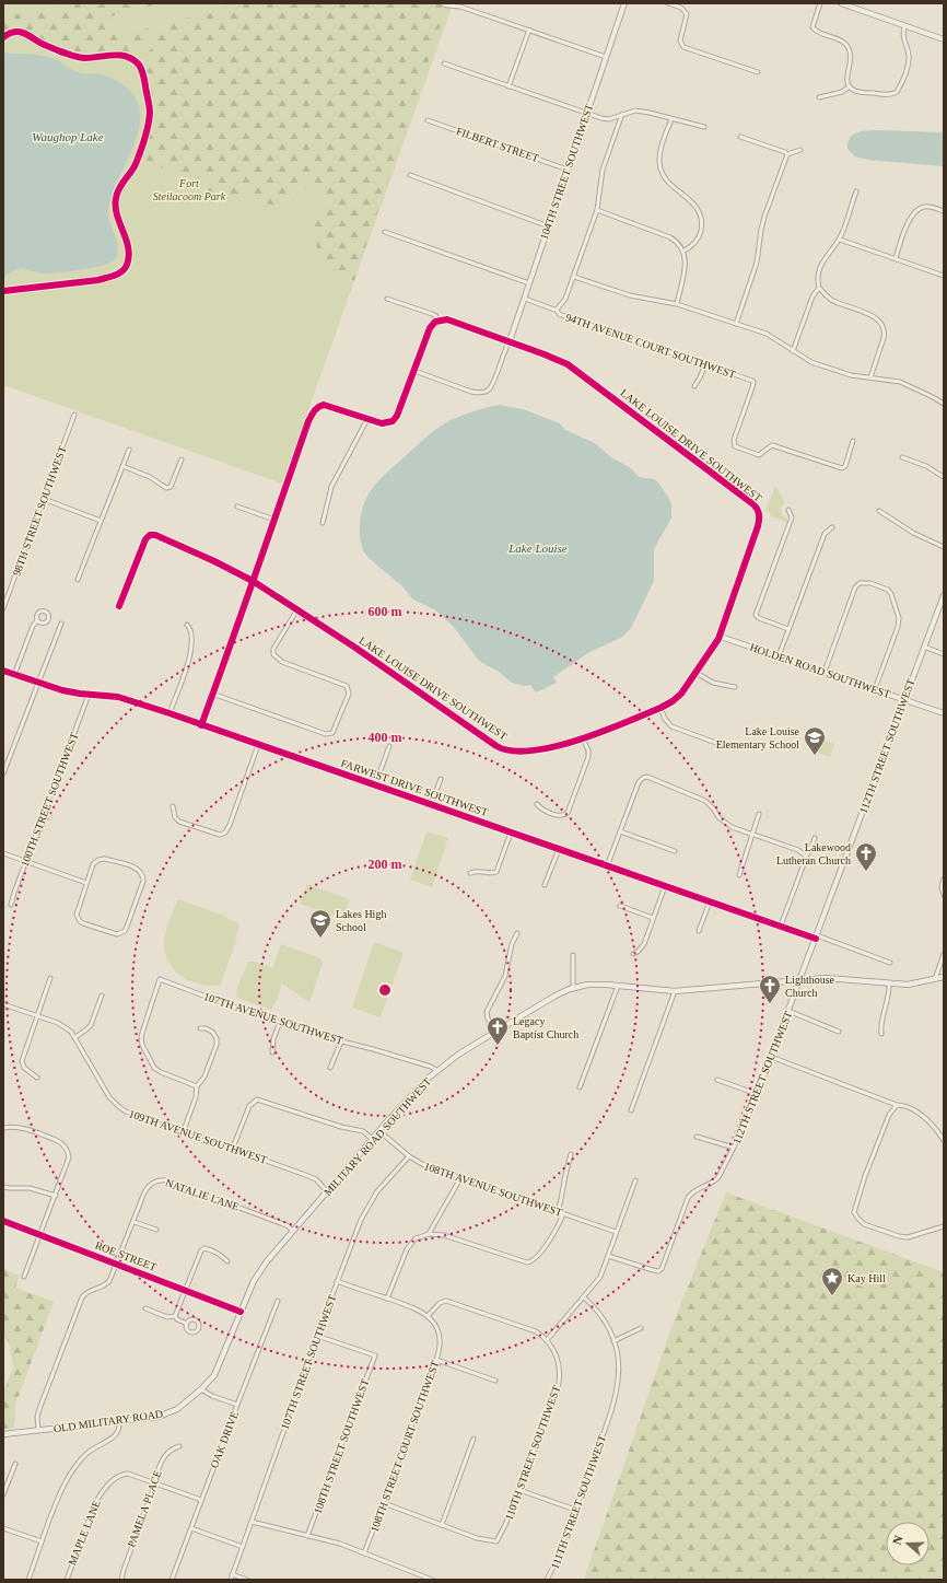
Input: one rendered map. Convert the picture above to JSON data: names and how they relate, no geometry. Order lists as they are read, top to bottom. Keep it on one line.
{"streets":{"main road":["MILITARY ROAD SOUTHWEST","OLD MILITARY ROAD"],"street":["FILBERT STREET","104TH STREET SOUTHWEST","94TH AVENUE COURT SOUTHWEST","LAKE LOUISE DRIVE SOUTHWEST","98TH STREET SOUTHWEST","HOLDEN ROAD SOUTHWEST","112TH STREET SOUTHWEST","FARWEST DRIVE SOUTHWEST","100TH STREET SOUTHWEST","107TH AVENUE SOUTHWEST","109TH AVENUE SOUTHWEST","108TH AVENUE SOUTHWEST","NATALIE LANE","ROE STREET","107TH STREET SOUTHWEST","OAK DRIVE","108TH STREET SOUTHWEST","108TH STREET COURT SOUTHWEST","110TH STREET SOUTHWEST","111TH STREET SOUTHWEST","PAMELA PLACE","MAPLE LANE"]},"crossings":[["FILBERT STREET","104TH STREET SOUTHWEST"],["104TH STREET SOUTHWEST","94TH AVENUE COURT SOUTHWEST"],["104TH STREET SOUTHWEST","LAKE LOUISE DRIVE SOUTHWEST"],["LAKE LOUISE DRIVE SOUTHWEST","HOLDEN ROAD SOUTHWEST"],["HOLDEN ROAD SOUTHWEST","112TH STREET SOUTHWEST"],["112TH STREET SOUTHWEST","FARWEST DRIVE SOUTHWEST"],["112TH STREET SOUTHWEST","MILITARY ROAD SOUTHWEST"],["FARWEST DRIVE SOUTHWEST","100TH STREET SOUTHWEST"],["107TH AVENUE SOUTHWEST","MILITARY ROAD SOUTHWEST"],["109TH AVENUE SOUTHWEST","MILITARY ROAD SOUTHWEST"],["MILITARY ROAD SOUTHWEST","108TH AVENUE SOUTHWEST"],["MILITARY ROAD SOUTHWEST","OLD MILITARY ROAD"],["108TH AVENUE SOUTHWEST","107TH STREET SOUTHWEST"],["NATALIE LANE","ROE STREET"],["NATALIE LANE","OLD MILITARY ROAD"],["ROE STREET","OLD MILITARY ROAD"],["107TH STREET SOUTHWEST","108TH STREET SOUTHWEST"],["OAK DRIVE","MAPLE LANE"],["PAMELA PLACE","MAPLE LANE"]],"water":["Waughop Lake","Lake Louise"],"parks":["Fort Steilacoom Park"],"places":{"school or university":["Lake Louise Elementary School","Lakes High School"],"church":["Lakewood Lutheran Church","Lighthouse Church","Legacy Baptist Church"],"place":["Kay Hill"]},"north":"left","rings":["600 m","400 m","200 m"]}
